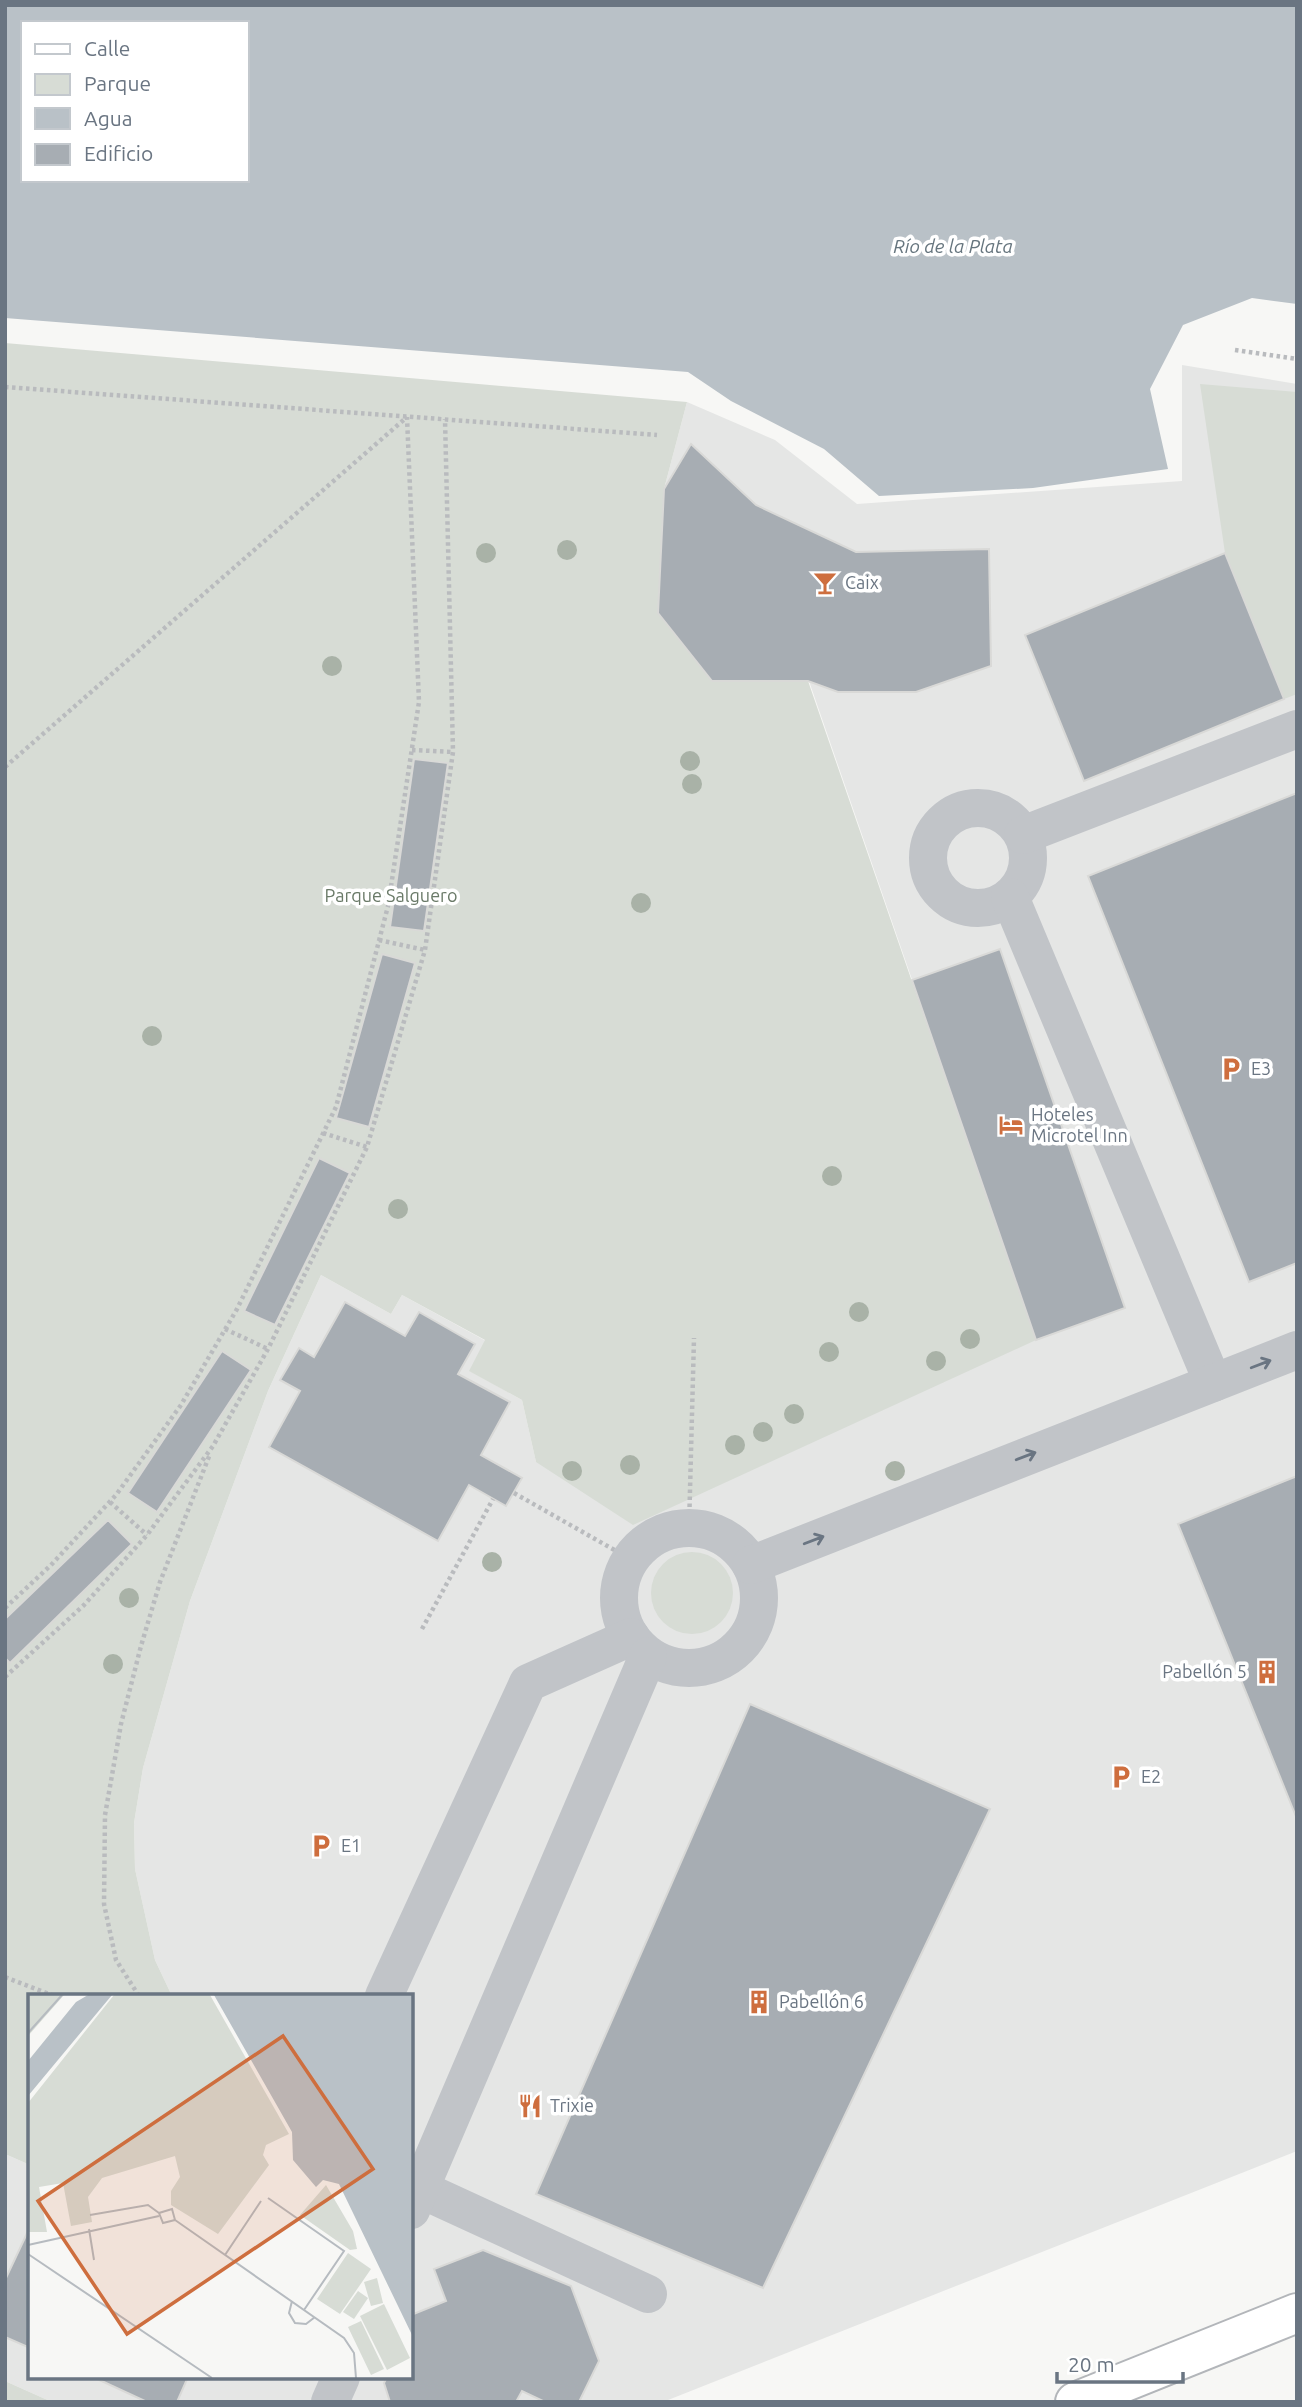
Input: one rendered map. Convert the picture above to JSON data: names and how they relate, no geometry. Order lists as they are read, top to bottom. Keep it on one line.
{"water":["Río de la Plata"],"parks":["Parque Salguero"],"places":{"bar":["Caix"],"parking":["E3","E2","E1"],"hotel":["Hoteles Microtel Inn"],"building":["Pabellón 5","Pabellón 6"],"restaurant":["Trixie"]},"legend":["Calle","Parque","Agua","Edificio"],"scale_bar":"20 m"}
